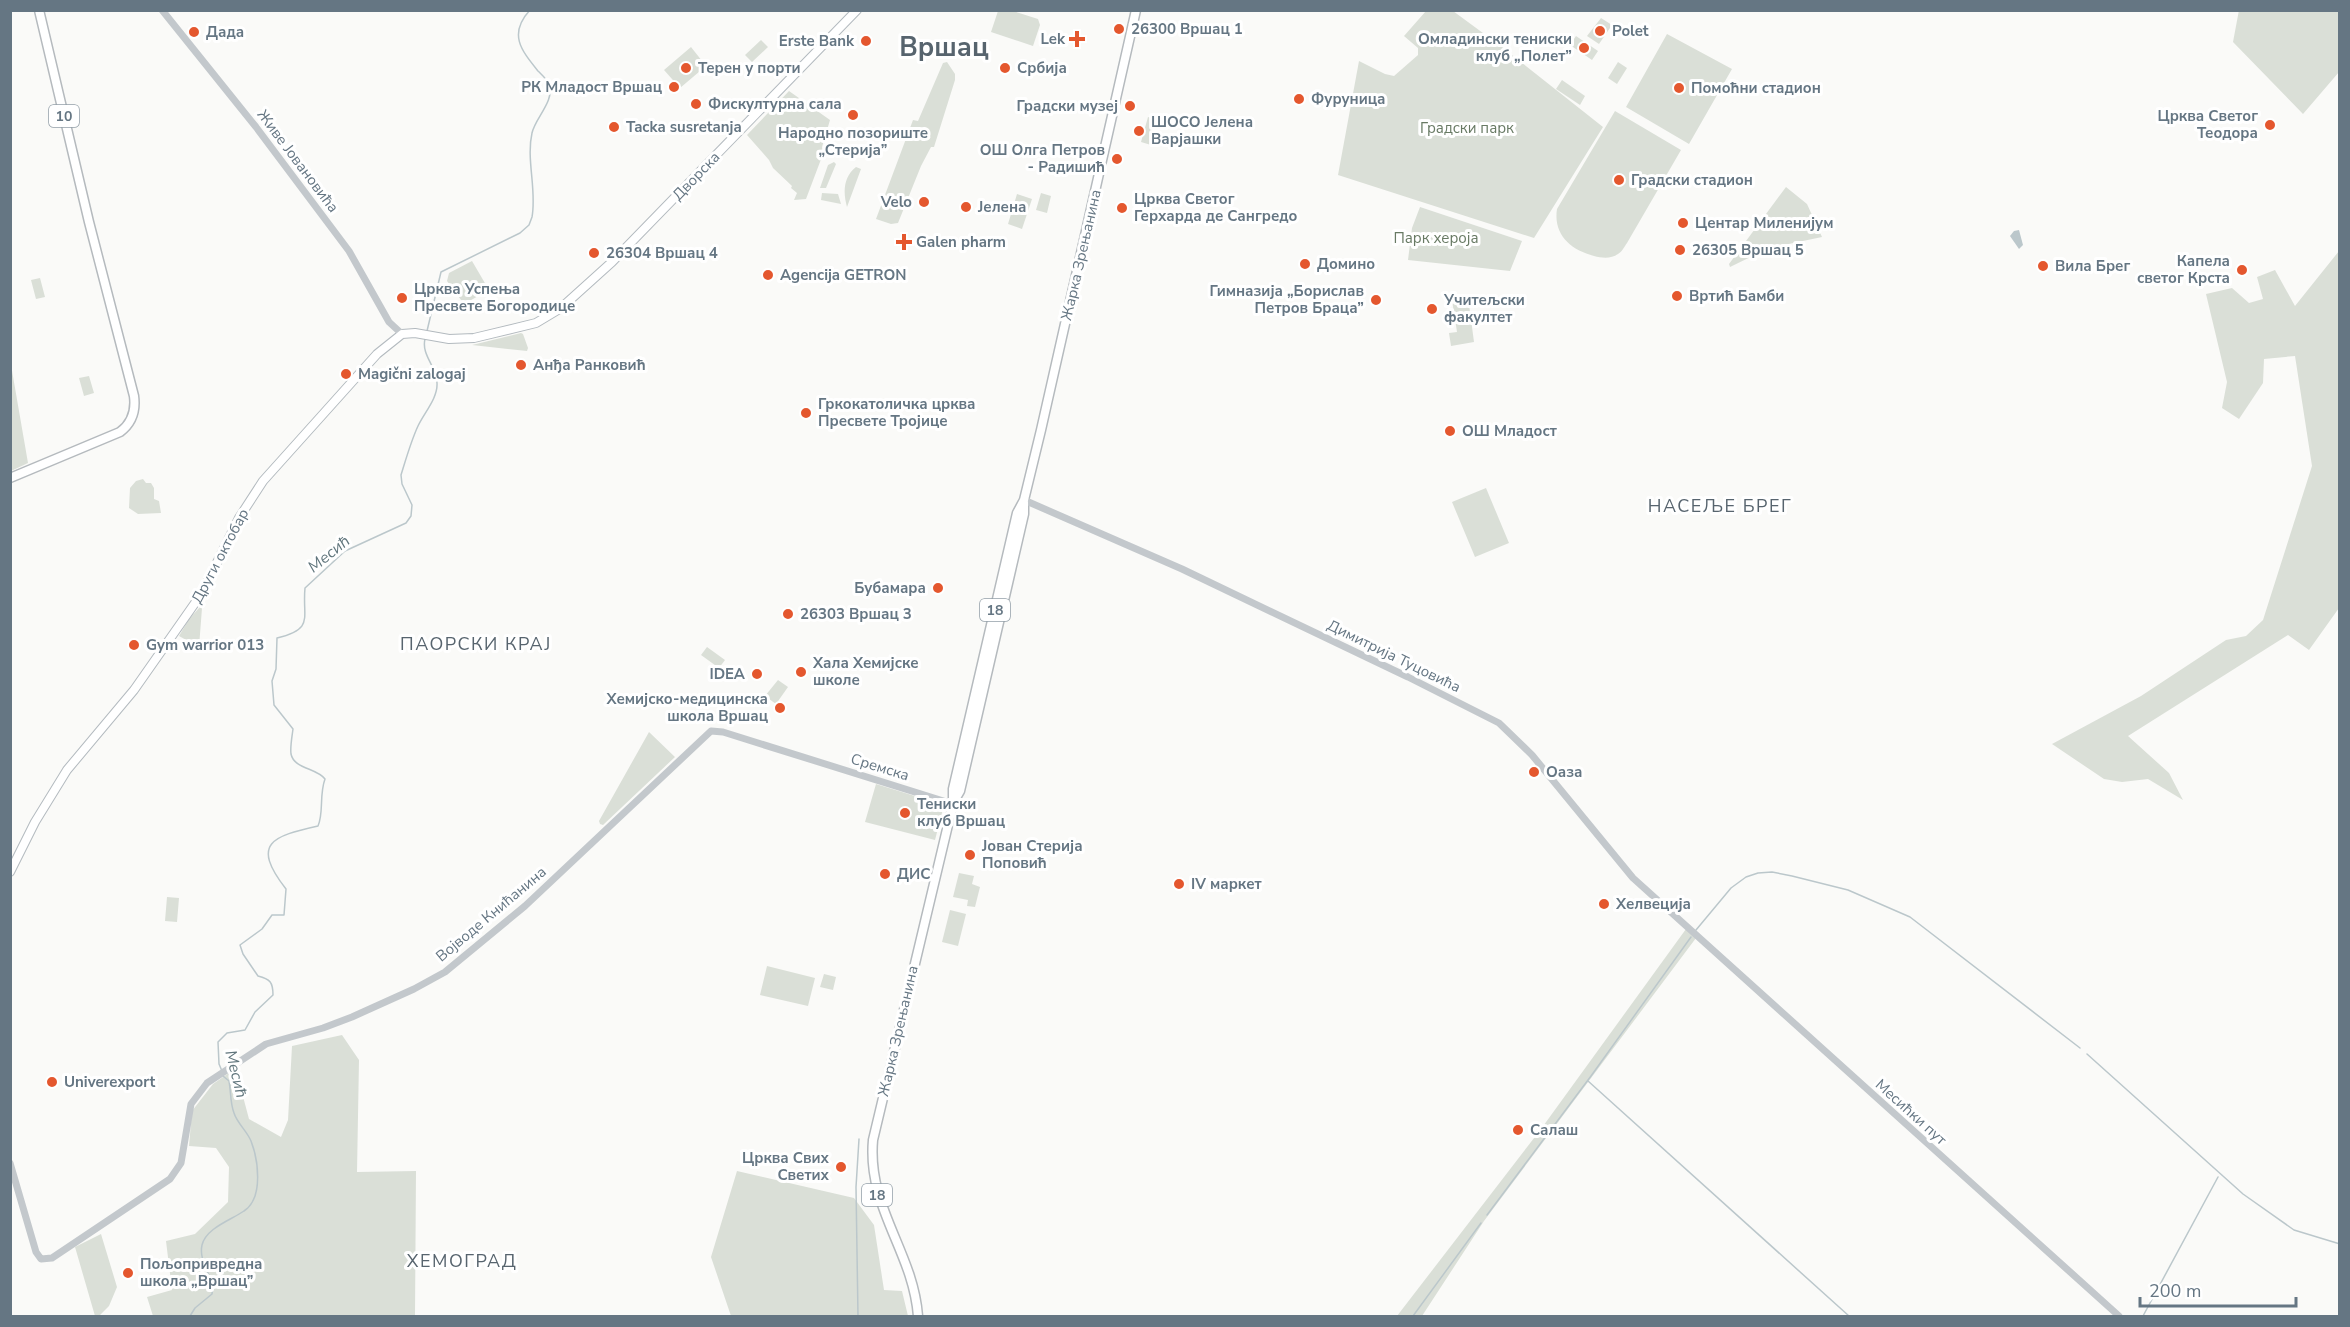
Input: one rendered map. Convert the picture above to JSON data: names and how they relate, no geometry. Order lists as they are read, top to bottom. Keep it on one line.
{"streets":{"main road":["10","Дворска","Жарка Зрењанина","Други октобар","18"],"street":["Живе Јовановића","Димитрија Туцовића","Сремска","Војводе Книћанина","Месићки пут"]},"crossings":[["Живе Јовановића","Дворска"],["Живе Јовановића","Други октобар"],["Дворска","Други октобар"],["Жарка Зрењанина","Димитрија Туцовића"],["Жарка Зрењанина","Сремска"],["Димитрија Туцовића","Месићки пут"],["Сремска","Војводе Книћанина"]],"districts":["Вршац","НАСЕЉЕ БРЕГ","ПАОРСКИ КРАЈ","ХЕМОГРАД"],"water":["Месић"],"parks":["Градски парк","Парк хероја"],"places":{"other":["26300 Вршац 1","Polet","Дада","Erste Bank","Омладински тениски клуб „Полет”","Терен у порти","Србија","РК Младост Вршац","Помоћни стадион","Фуруница","Фискултурна сала","Градски музеј","Народно позориште „Стерија”","Црква Светог Теодора","Tacka susretanja","ШОСО Јелена Варјашки","ОШ Олга Петров - Радишић","Градски стадион","Velo","Јелена","Црква Светог Герхарда де Сангредо","Центар Миленијум","26305 Вршац 5","26304 Вршац 4","Домино","Вила Брег","Капела светог Крста","Agencija GETRON","Вртић Бамби","Црква Успења Пресвете Богородице","Гимназија „Борислав Петров Браца”","Учитељски факултет","Анђа Ранковић","Magični zalogaj","Гркокатоличка црква Пресвете Тројице","ОШ Младост","Бубамара","26303 Вршац 3","Gym warrior 013","Хала Хемијске школе","IDEA","Хемијско-медицинска школа Вршац","Оаза","Тениски клуб Вршац","Јован Стерија Поповић","ДИС","IV маркет","Хелвеција","Univerexport","Салаш","Црква Свих Светих","Пољопривредна школа „Вршац”"],"health":["Lek","Galen pharm"]},"scale_bar":"200 m"}
